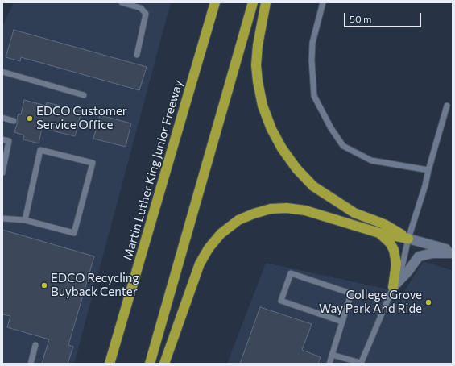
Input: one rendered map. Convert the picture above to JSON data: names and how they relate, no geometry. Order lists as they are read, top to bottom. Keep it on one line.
{"streets":{"highway":["Martin Luther King Junior Freeway"]},"places":["EDCO Customer Service Office","EDCO Recycling Buyback Center","College Grove Way Park And Ride"],"scale_bar":"50 m"}
